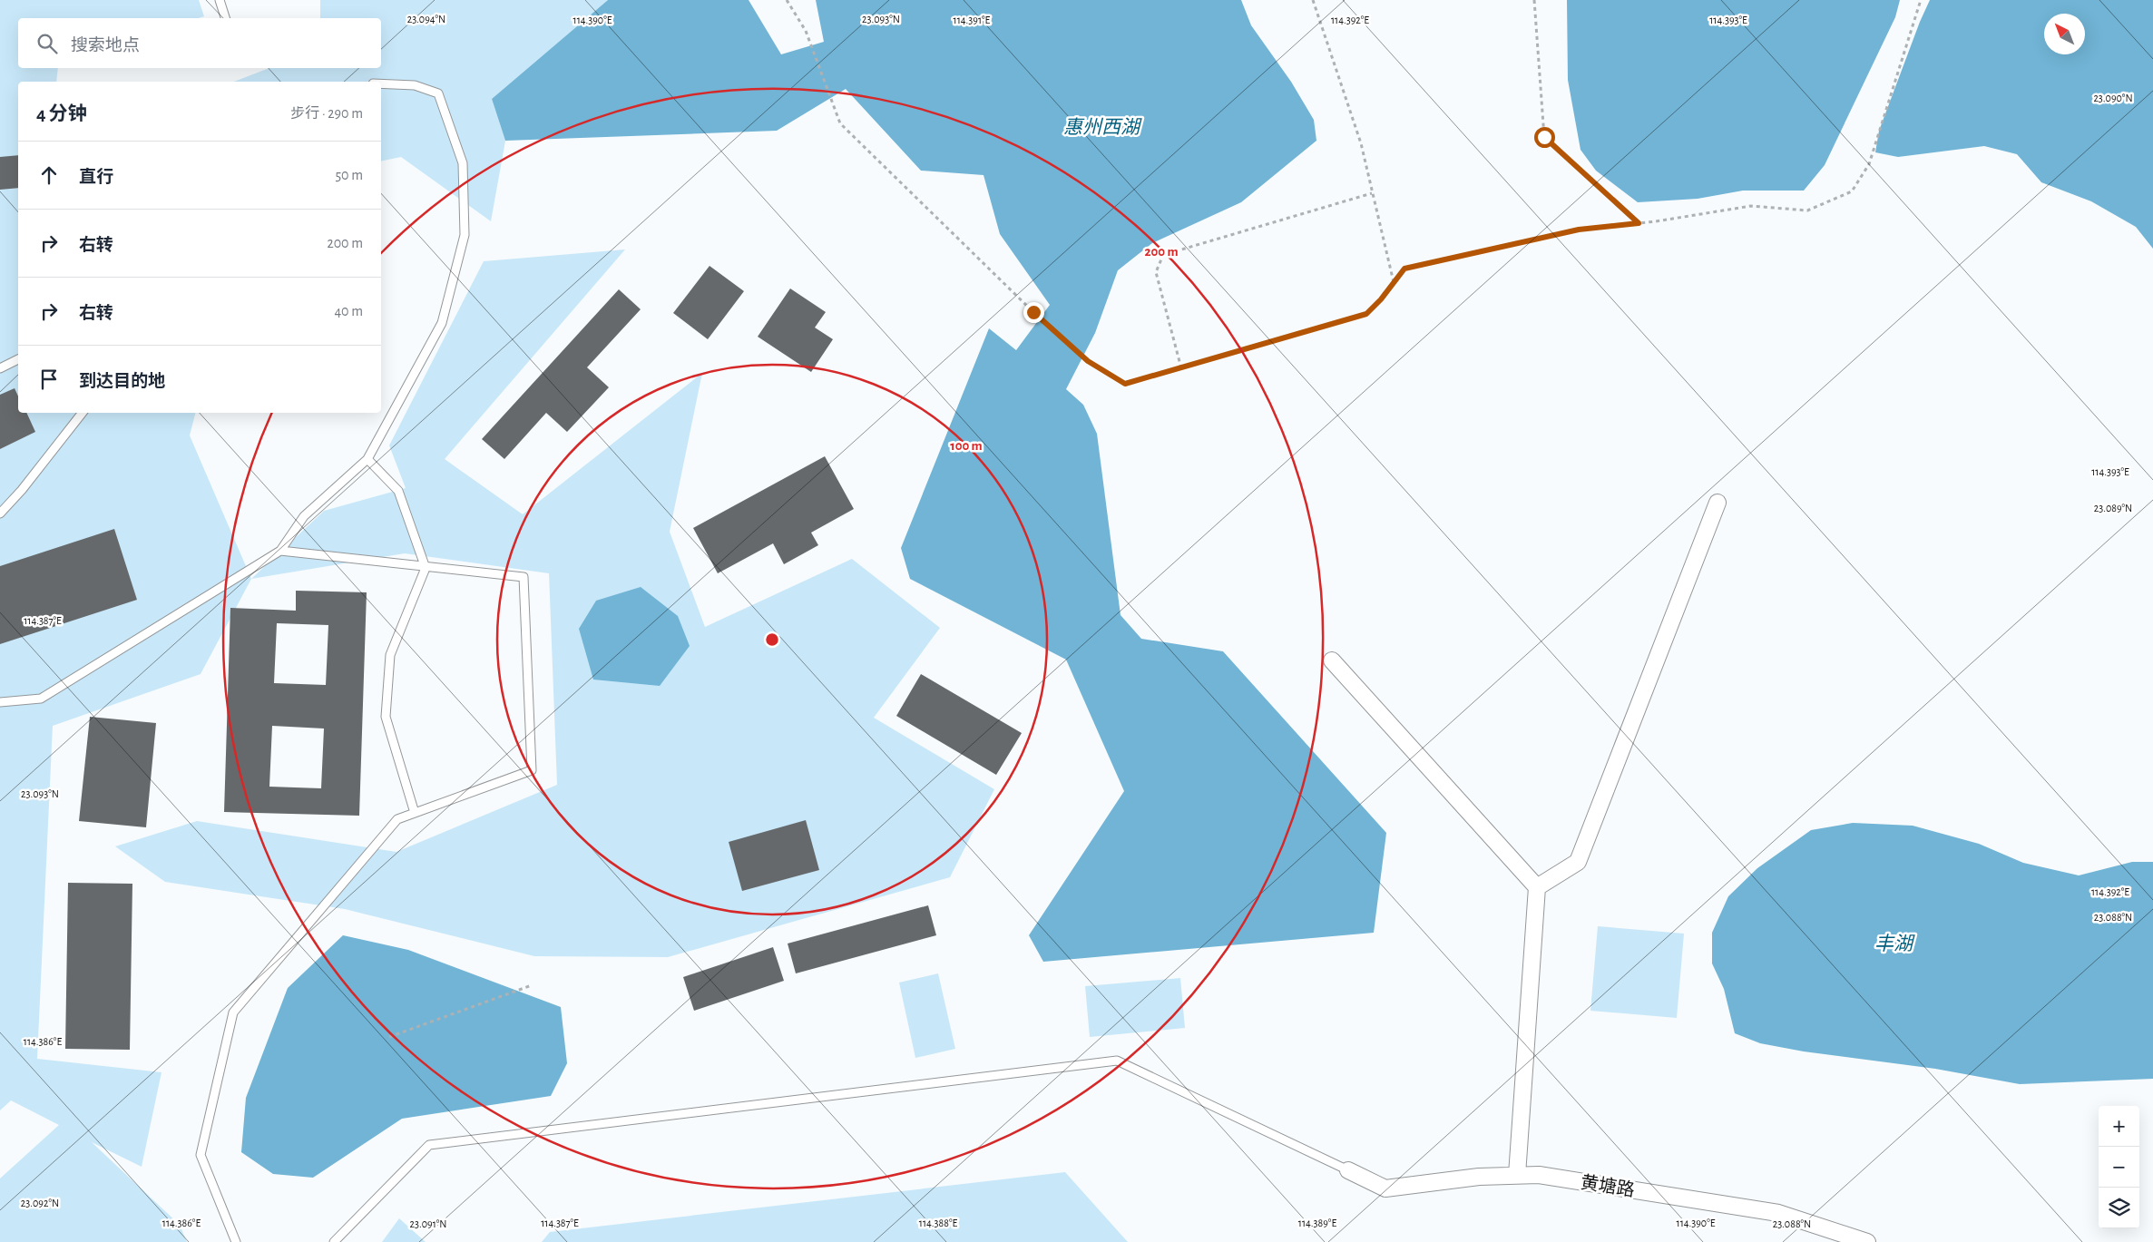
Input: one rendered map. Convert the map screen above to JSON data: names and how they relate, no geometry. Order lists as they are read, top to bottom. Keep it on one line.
{"streets":{"street":["黄塘路"]},"water":["惠州西湖","丰湖"],"north":"top left","page":{"search":"搜索地点","heading":["4 分钟","步行 · 290 m"],"list":[["直行","50 m"],["右转","200 m"],["右转","40 m"],"到达目的地"],"map_buttons":["+","−"]},"coordinates":["23.094°N","23.093°N","114.390°E","114.391°E","114.392°E","114.393°E","23.090°N","23.089°N","114.387°E","23.088°N","114.386°E","23.092°N","114.388°E","114.389°E","23.091°N"],"rings":["200 m","100 m"]}
